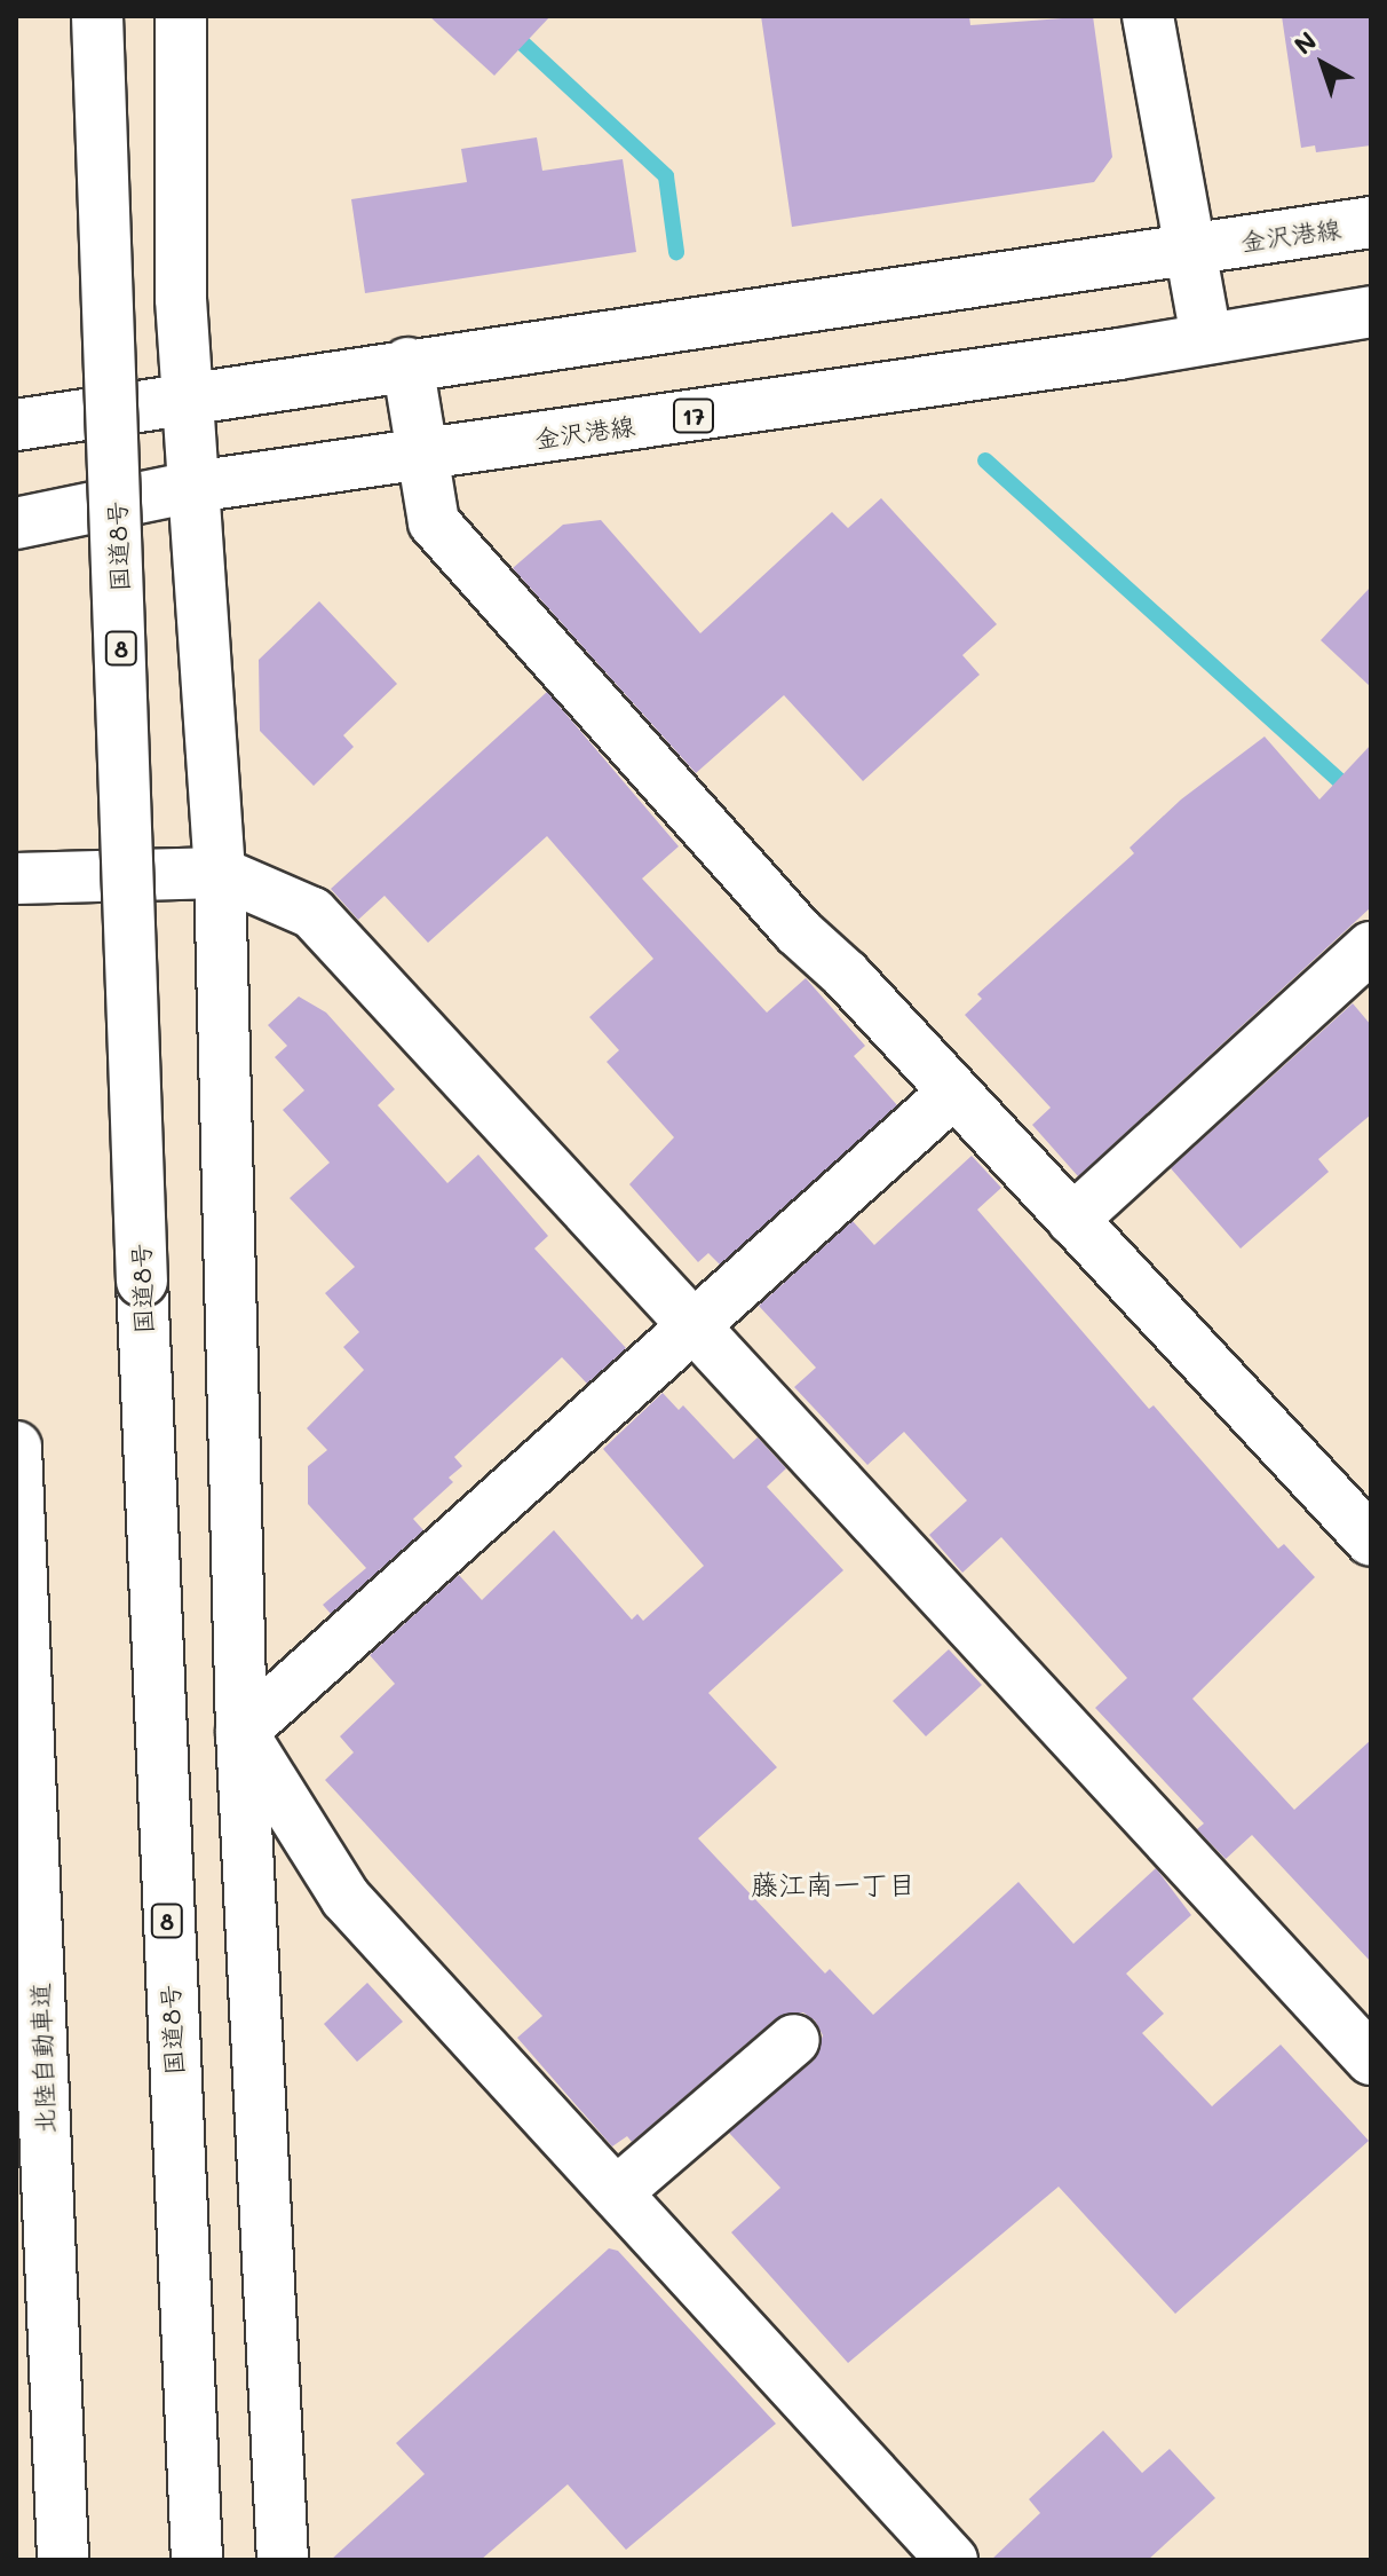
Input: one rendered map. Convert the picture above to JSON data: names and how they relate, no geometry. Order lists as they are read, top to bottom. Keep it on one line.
{"streets":{"main road":["金沢港線","17","国道8号","8","北陸自動車道"]},"districts":["藤江南一丁目"],"north":"top left"}
